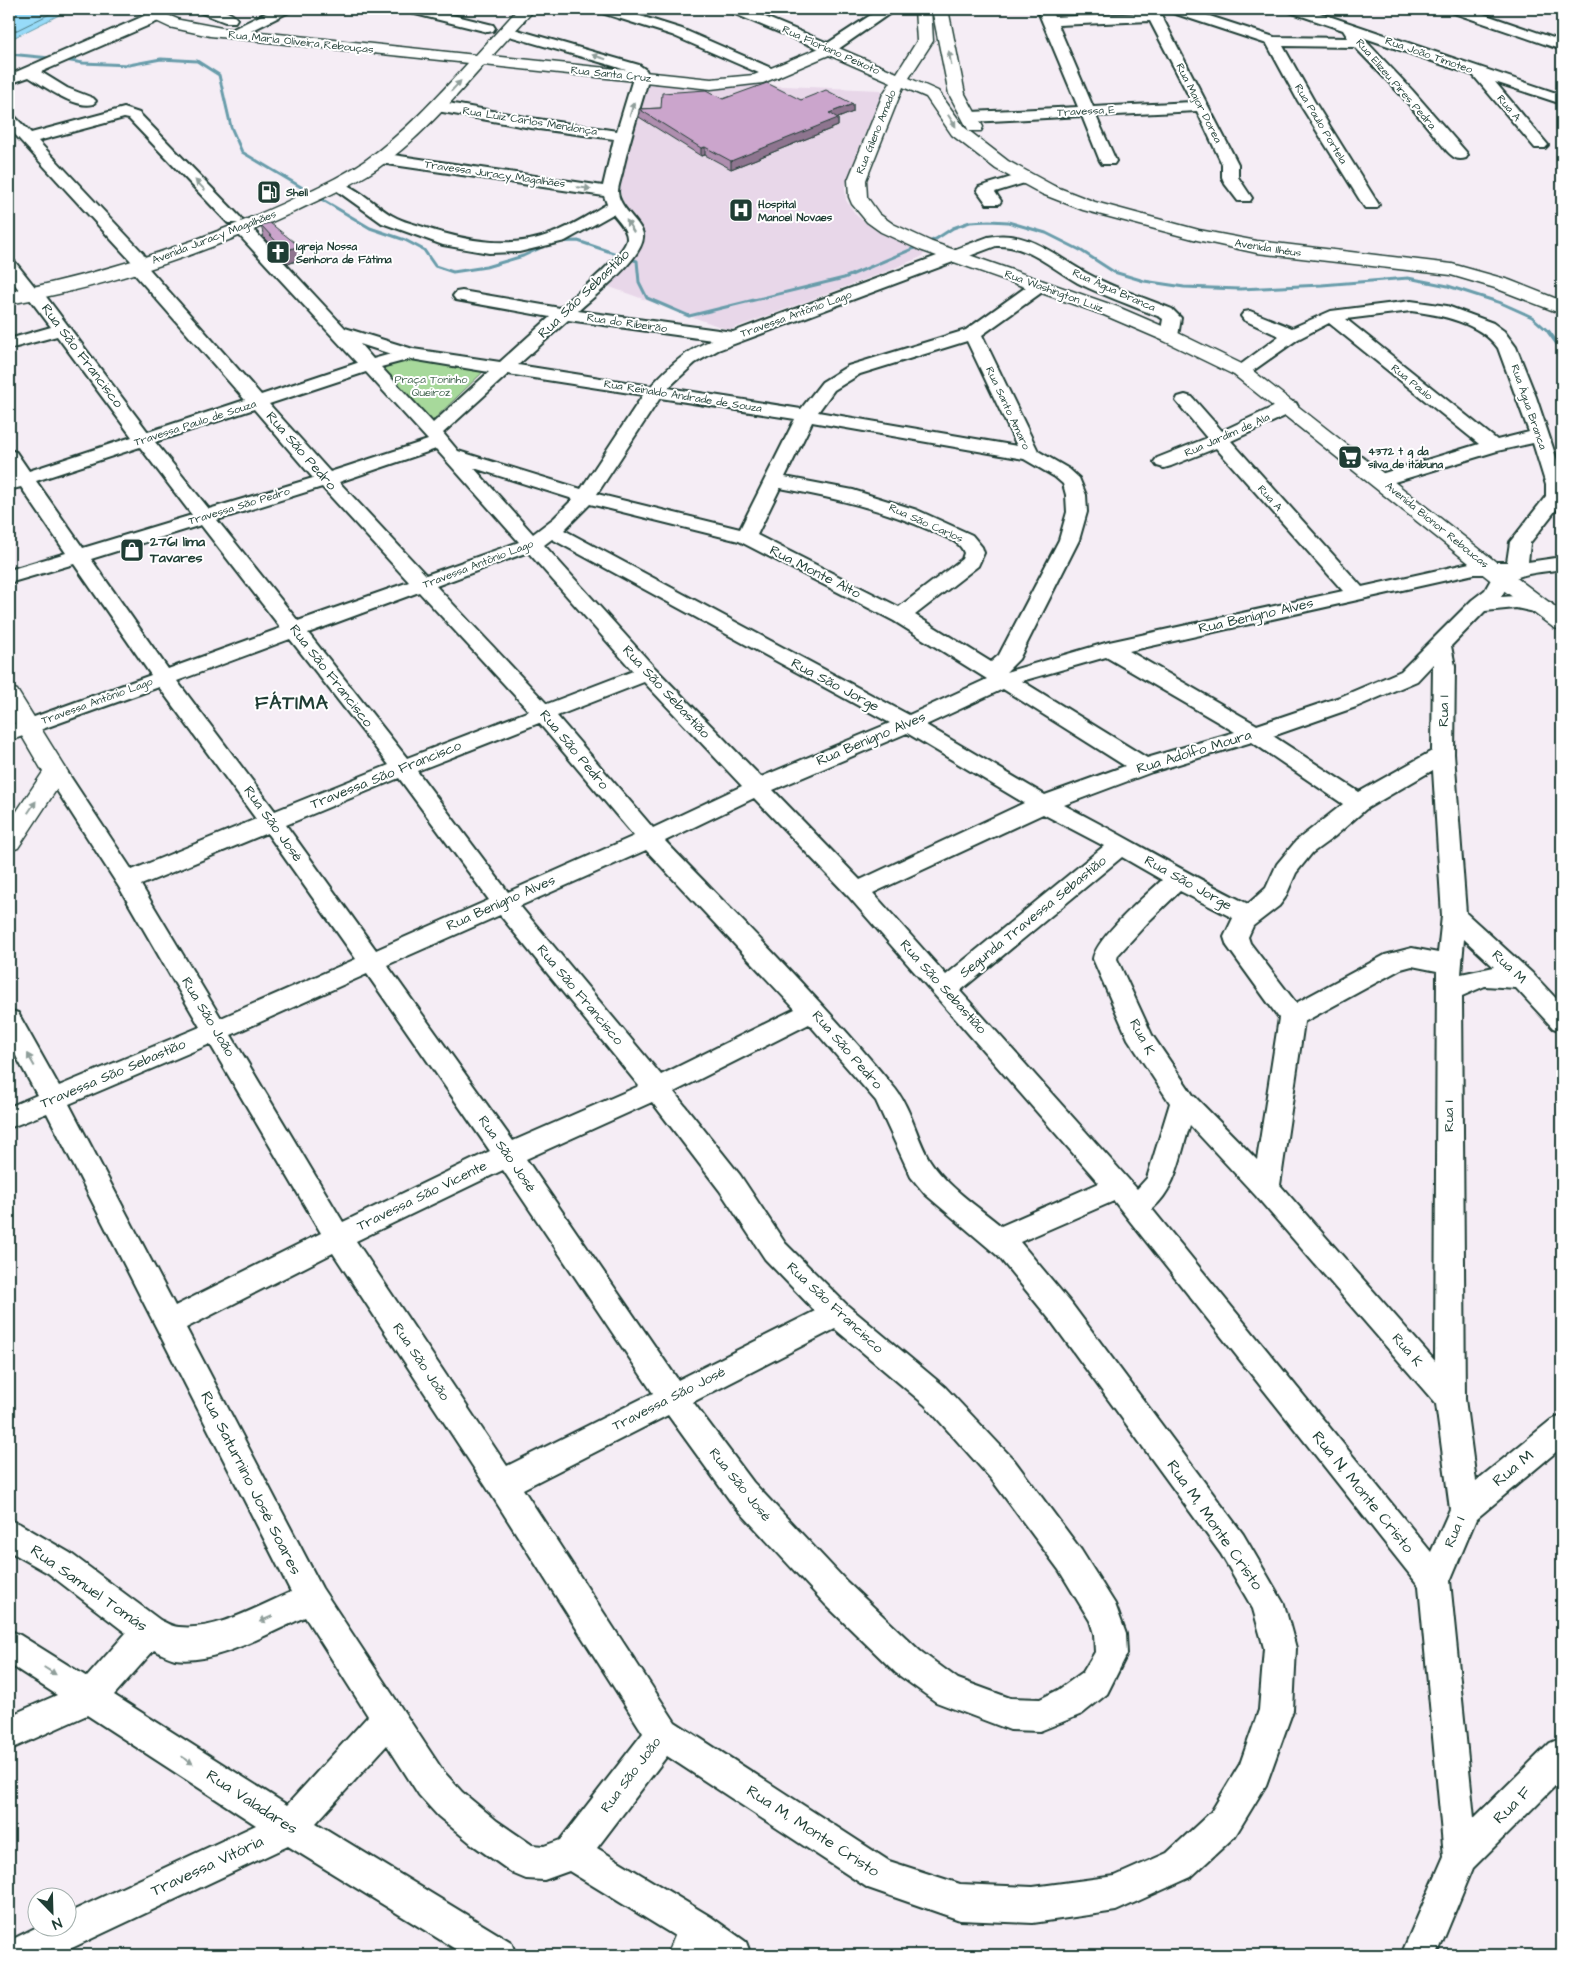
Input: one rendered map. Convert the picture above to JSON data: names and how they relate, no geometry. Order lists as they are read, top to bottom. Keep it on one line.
{"streets":{"main road":["Rua Maria Oliveira Rebouças","Rua Floriano Peixoto","Rua Santa Cruz","Rua Gileno Amado","Avenida Juracy Magalhães","Avenida Ilhéus","Rua Washington Luiz","Avenida Bionor Reboucas","Rua São João"],"street":["Rua João Timoteo","Rua Elizeu Pires Pedra","Rua Major Dorea","Rua A","Travessa E","Rua Luiz Carlos Mendonça","Rua Paulo Portela","Travessa Juracy Magalhães","Rua Água Branca","Rua São Sebastião","Travessa Antônio Lago","Rua do Ribeirão","Rua São Francisco","Rua Paulo","Rua Reinaldo Andrade de Souza","Rua Santo Amaro","Travessa Paulo de Souza","Rua Jardim de Ala","Rua São Pedro","Travessa São Pedro","Rua São Carlos","Rua Monte Alto","Rua Benígno Alves","Rua São Jorge","Rua I","Rua Adolfo Moura","Travessa São Francisco","Rua São José","Segunda Travessa Sebastião","Rua M","Rua K","Travessa São Sebastião","Travessa São Vicente","Travessa São José","Rua Saturnino José Soares","Rua N, Monte Cristo","Rua M, Monte Cristo","Rua Samuel Tomás","Rua Valadares","Rua F","Travessa Vitória"]},"crossings":[["Rua Maria Oliveira Rebouças","Rua Santa Cruz"],["Rua Maria Oliveira Rebouças","Avenida Juracy Magalhães"],["Rua Floriano Peixoto","Rua Santa Cruz"],["Rua Floriano Peixoto","Rua Gileno Amado"],["Rua João Timoteo","Rua Elizeu Pires Pedra"],["Rua João Timoteo","Rua A"],["Rua Santa Cruz","Avenida Juracy Magalhães"],["Rua Major Dorea","Travessa E"],["Rua A","Rua Jardim de Ala"],["Rua A","Rua Benígno Alves"],["Travessa E","Avenida Ilhéus"],["Rua Luiz Carlos Mendonça","Avenida Juracy Magalhães"],["Rua Gileno Amado","Rua Washington Luiz"],["Travessa Juracy Magalhães","Avenida Juracy Magalhães"],["Travessa Juracy Magalhães","Rua São Sebastião"],["Avenida Juracy Magalhães","Rua São Francisco"],["Avenida Juracy Magalhães","Rua São Pedro"],["Rua Água Branca","Rua Washington Luiz"],["Rua Água Branca","Travessa Antônio Lago"],["Rua Água Branca","Rua Paulo"],["Rua Água Branca","Avenida Bionor Reboucas"],["Rua Água Branca","Rua Benígno Alves"],["Rua Água Branca","Rua Adolfo Moura"],["Rua Washington Luiz","Travessa Antônio Lago"],["Rua Washington Luiz","Avenida Bionor Reboucas"],["Rua São Sebastião","Travessa Antônio Lago"],["Rua São Sebastião","Rua do Ribeirão"],["Rua São Sebastião","Rua Reinaldo Andrade de Souza"],["Rua São Sebastião","Travessa São Pedro"],["Rua São Sebastião","Rua Monte Alto"],["Rua São Sebastião","Rua Benígno Alves"],["Rua São Sebastião","Rua Adolfo Moura"],["Rua São Sebastião","Travessa São Francisco"],["Rua São Sebastião","Segunda Travessa Sebastião"],["Rua São Sebastião","Rua N, Monte Cristo"],["Travessa Antônio Lago","Rua do Ribeirão"],["Travessa Antônio Lago","Rua São Francisco"],["Travessa Antônio Lago","Rua Reinaldo Andrade de Souza"],["Travessa Antônio Lago","Rua São Pedro"],["Travessa Antônio Lago","Rua Monte Alto"],["Travessa Antônio Lago","Rua São Jorge"],["Travessa Antônio Lago","Rua São José"],["Travessa Antônio Lago","Rua São João"],["Rua São Francisco","Travessa Paulo de Souza"],["Rua São Francisco","Travessa São Pedro"],["Rua São Francisco","Rua Benígno Alves"],["Rua São Francisco","Travessa São Francisco"],["Rua São Francisco","Rua São José"],["Rua São Francisco","Travessa São Vicente"],["Rua São Francisco","Travessa São José"],["Rua Reinaldo Andrade de Souza","Rua Santo Amaro"],["Rua Reinaldo Andrade de Souza","Travessa Paulo de Souza"],["Rua Santo Amaro","Rua Monte Alto"],["Rua Santo Amaro","Rua Benígno Alves"],["Travessa Paulo de Souza","Rua São Pedro"],["Travessa Paulo de Souza","Rua São José"],["Rua Jardim de Ala","Avenida Bionor Reboucas"],["Rua São Pedro","Travessa São Pedro"],["Rua São Pedro","Rua Benígno Alves"],["Rua São Pedro","Travessa São Francisco"],["Rua São Pedro","Travessa São Vicente"],["Rua São Pedro","Rua M, Monte Cristo"],["Travessa São Pedro","Rua Monte Alto"],["Travessa São Pedro","Rua São José"],["Rua São Carlos","Rua Monte Alto"],["Avenida Bionor Reboucas","Rua Benígno Alves"],["Avenida Bionor Reboucas","Rua Adolfo Moura"],["Rua Monte Alto","Rua Benígno Alves"],["Rua Monte Alto","Rua Adolfo Moura"],["Rua Benígno Alves","Rua São Jorge"],["Rua Benígno Alves","Rua Adolfo Moura"],["Rua Benígno Alves","Rua São José"],["Rua Benígno Alves","Rua São João"],["Rua Benígno Alves","Travessa São Sebastião"],["Rua São Jorge","Rua Adolfo Moura"],["Rua São Jorge","Segunda Travessa Sebastião"],["Rua São Jorge","Rua K"],["Rua I","Rua Adolfo Moura"],["Rua I","Rua M"],["Rua I","Rua K"],["Rua I","Rua N, Monte Cristo"],["Travessa São Francisco","Rua São José"],["Travessa São Francisco","Rua São João"],["Rua São José","Travessa São Vicente"],["Rua São José","Travessa São José"],["Rua São João","Travessa São Sebastião"],["Rua São João","Travessa São Vicente"],["Rua São João","Travessa São José"],["Rua São João","Rua Saturnino José Soares"],["Rua São João","Rua M, Monte Cristo"],["Travessa São Sebastião","Rua Saturnino José Soares"],["Travessa São Vicente","Rua Saturnino José Soares"],["Rua Saturnino José Soares","Rua Samuel Tomás"],["Rua Saturnino José Soares","Travessa Vitória"],["Rua Valadares","Travessa Vitória"]],"one_way":["Rua Samuel Tomás","Rua Valadares"],"districts":["FÁTIMA"],"parks":["Praça Toninho Queiroz"],"places":{"fuel station":["Shell"],"hospital":["Hospital Manoel Novaes"],"church":["Igreja Nossa Senhora de Fátima"],"supermarket":["4372 t g da silva de itabuna"],"shop":["2761 lima Tavares"]},"north":"bottom right"}
